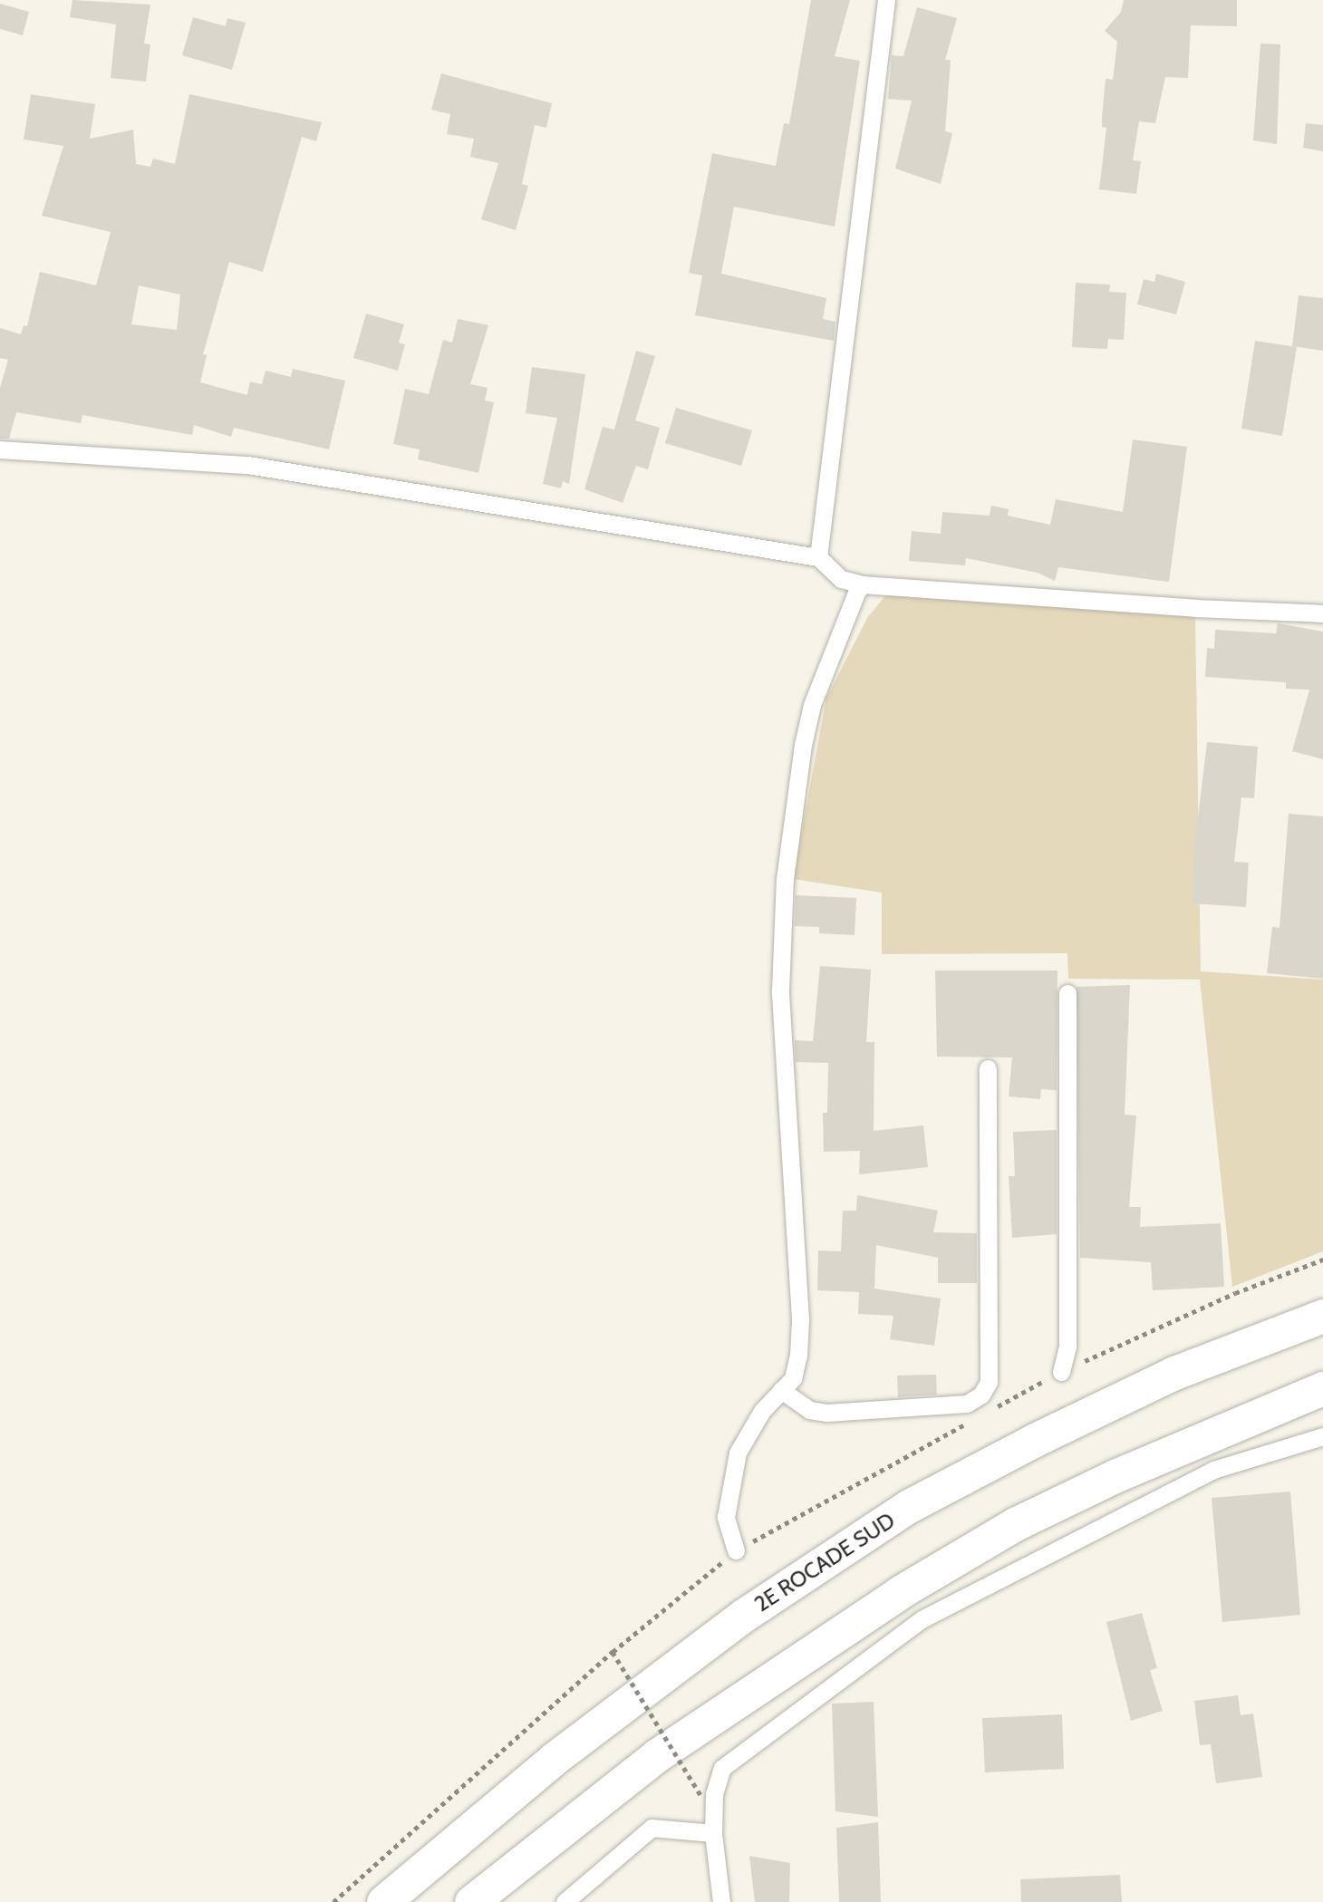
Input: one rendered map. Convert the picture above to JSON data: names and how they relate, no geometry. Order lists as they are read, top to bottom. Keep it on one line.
{"streets":{"highway":["2E ROCADE SUD"]}}
